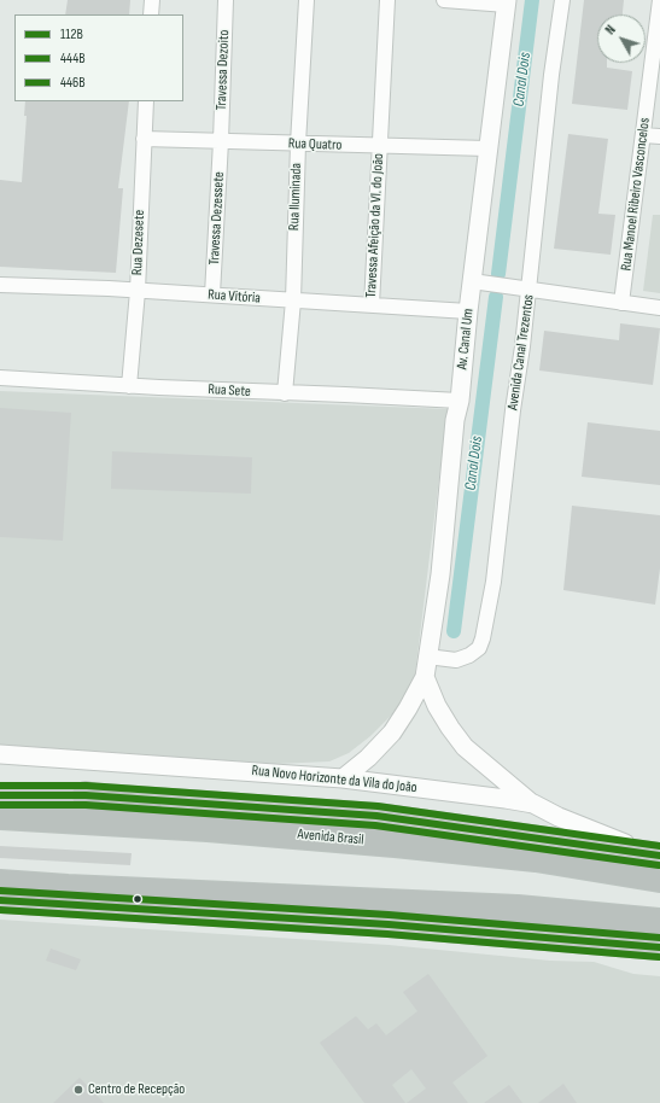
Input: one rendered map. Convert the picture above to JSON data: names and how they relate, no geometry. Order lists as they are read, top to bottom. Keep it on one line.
{"streets":{"highway":["Avenida Brasil"],"street":["Travessa Dezoito","Rua Quatro","Rua Manoel Ribeiro Vasconcelos","Rua Iluminada","Travessa Dezessete","Travessa Afeição da Vl. do João","Rua Dezesete","Rua Vitória","Av. Canal Um","Avenida Canal Trezentos","Rua Sete","Rua Novo Horizonte da Vila do João"]},"crossings":[["Travessa Dezoito","Rua Quatro"],["Travessa Dezoito","Travessa Dezessete"],["Rua Quatro","Rua Iluminada"],["Rua Quatro","Travessa Dezessete"],["Rua Quatro","Travessa Afeição da Vl. do João"],["Rua Quatro","Rua Dezesete"],["Rua Quatro","Av. Canal Um"],["Rua Iluminada","Rua Vitória"],["Rua Iluminada","Rua Sete"],["Travessa Dezessete","Rua Vitória"],["Travessa Afeição da Vl. do João","Rua Vitória"],["Rua Dezesete","Rua Vitória"],["Rua Dezesete","Rua Sete"],["Rua Vitória","Av. Canal Um"],["Av. Canal Um","Avenida Canal Trezentos"],["Av. Canal Um","Rua Sete"],["Rua Novo Horizonte da Vila do João","Avenida Brasil"]],"water":["Canal Dois"],"places":["Centro de Recepção"],"lines":["transit line 446B","transit line 112B","transit line 444B"],"legend":["112B","444B","446B"],"north":"top left"}
